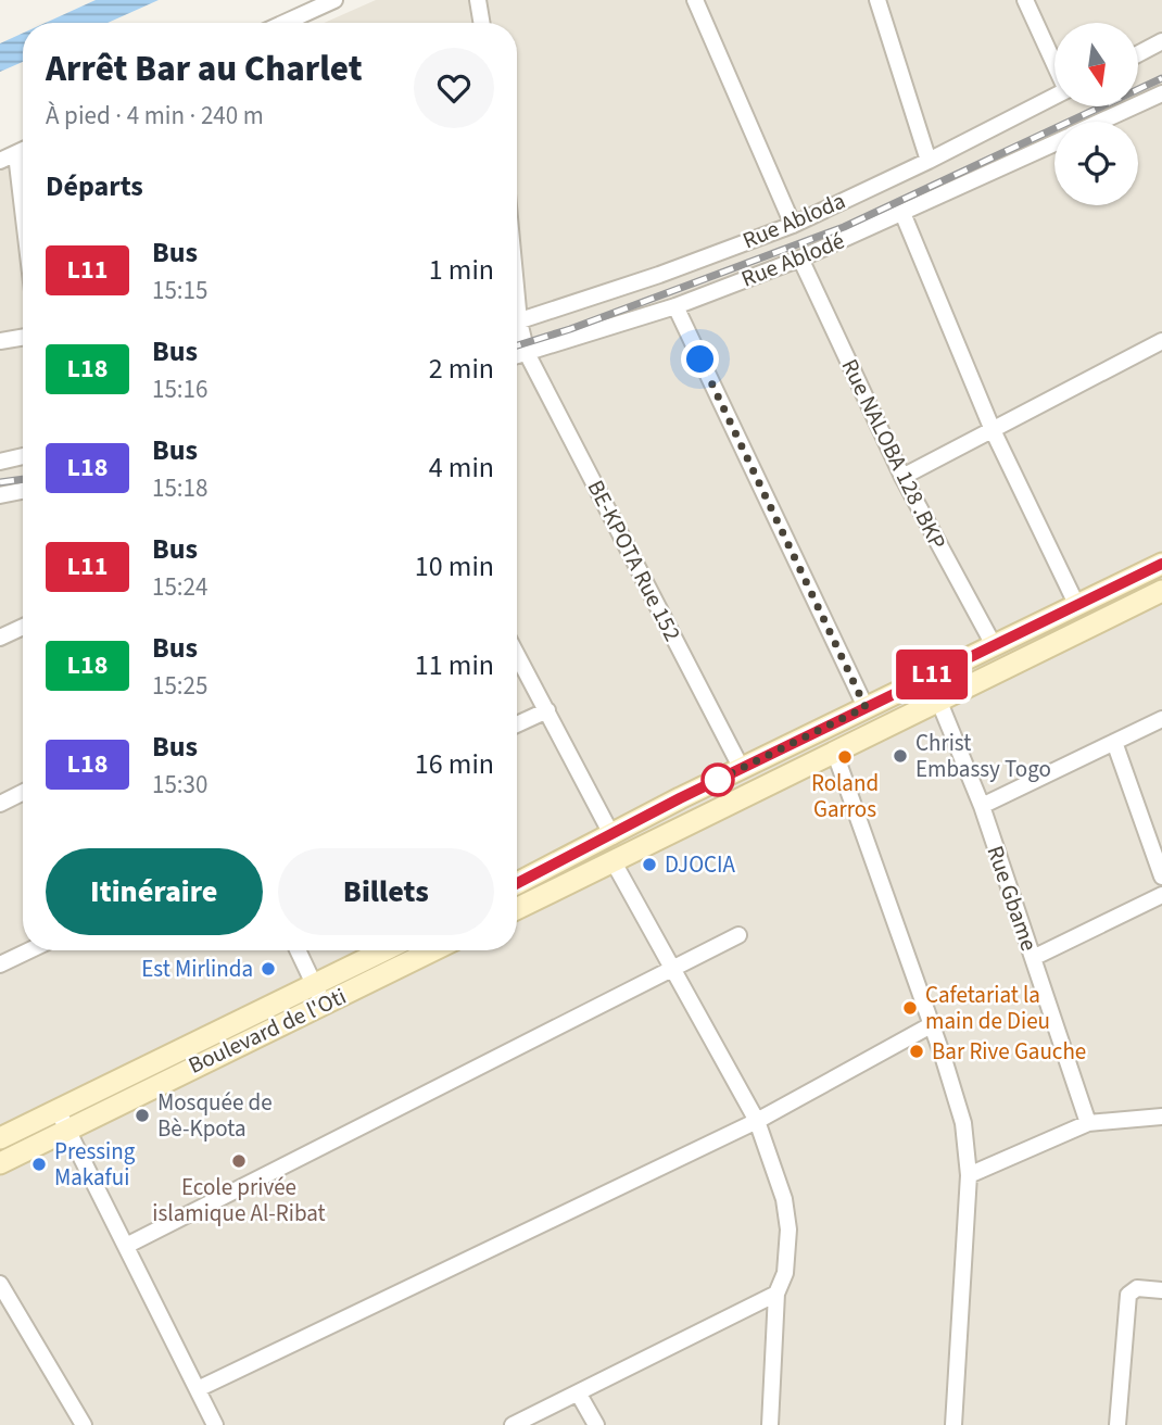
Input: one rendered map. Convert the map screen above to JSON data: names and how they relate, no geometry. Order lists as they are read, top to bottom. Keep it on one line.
{"streets":{"main road":["Boulevard de l'Oti"],"street":["Rue Abloda","Rue Ablodé","Rue NALOBA 128 .BKP","BE-KPOTA Rue 152","Rue Gbame"]},"crossings":[["Rue Ablodé","Rue NALOBA 128 .BKP"],["Rue Ablodé","BE-KPOTA Rue 152"]],"places":["Christ Embassy Togo","Roland Garros","DJOCIA","Est Mirlinda","Cafetariat la main de Dieu","Bar Rive Gauche","Mosquée de Bè-Kpota","Ecole privée islamique Al-Ribat","Pressing Makafui"],"lines":["bus line L11"],"north":"bottom","page":{"on_map":"L11","heading":[["Arrêt Bar au Charlet","À pied · 4 min · 240 m"],"Départs"],"list":[{"mark":"L11","name":"Bus","note":"15:15","value":"1 min"},{"mark":"L18","name":"Bus","note":"15:16","value":"2 min"},{"mark":"L18","name":"Bus","note":"15:18","value":"4 min"},{"mark":"L11","name":"Bus","note":"15:24","value":"10 min"},{"mark":"L18","name":"Bus","note":"15:25","value":"11 min"},{"mark":"L18","name":"Bus","note":"15:30","value":"16 min"}],"buttons":["Itinéraire","Billets"]}}
